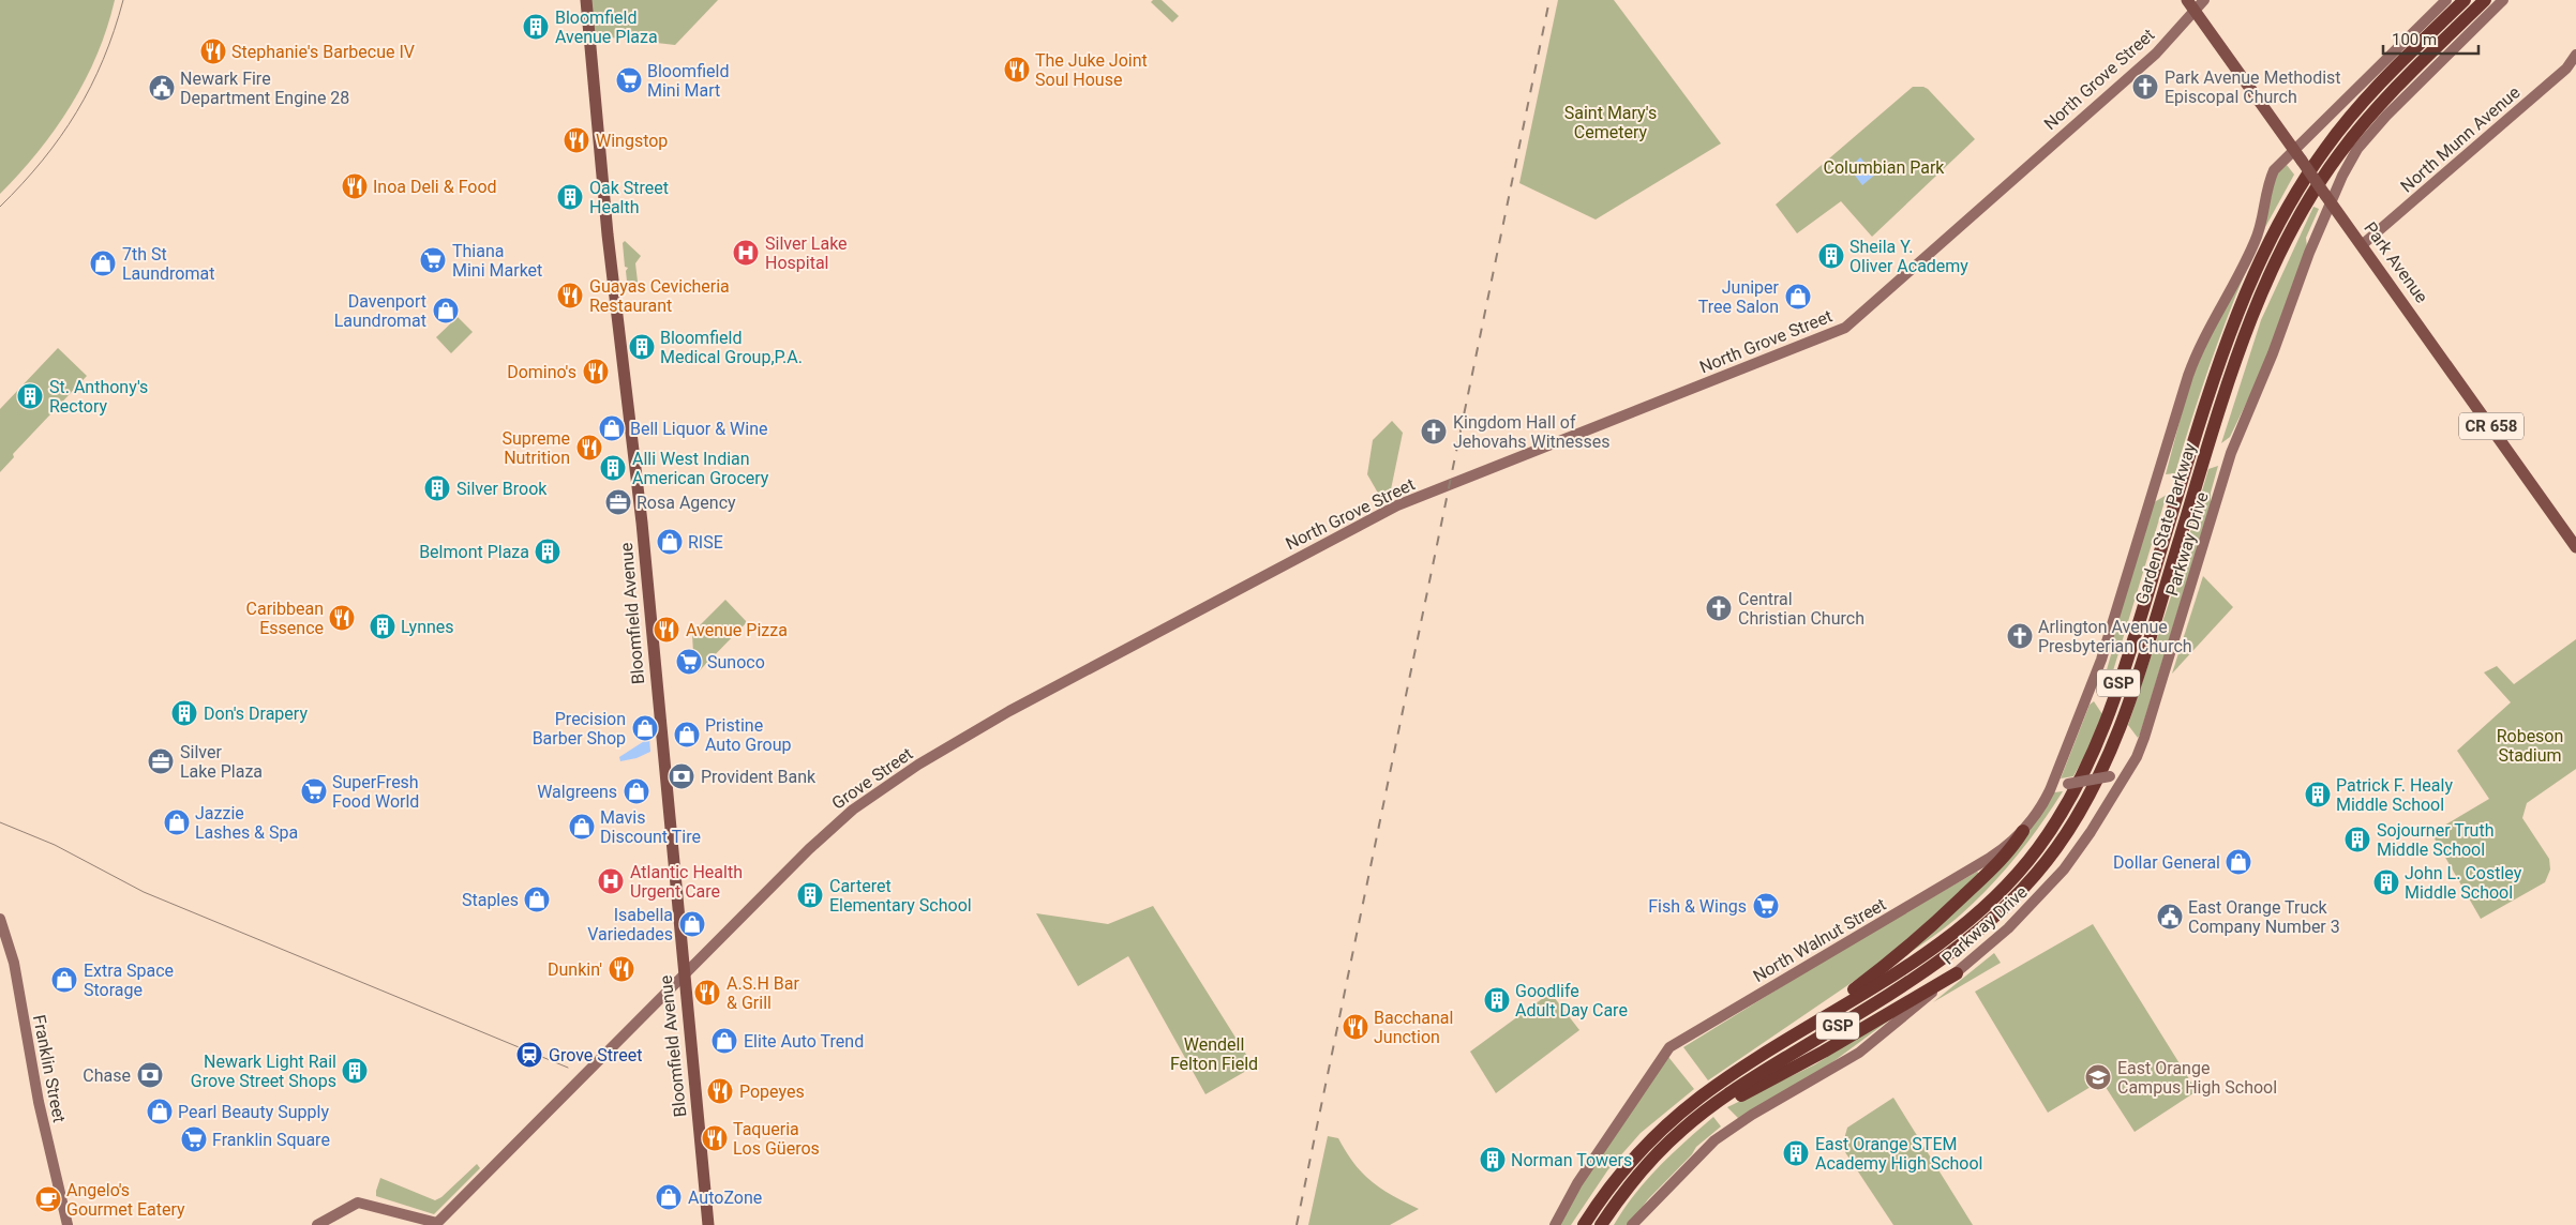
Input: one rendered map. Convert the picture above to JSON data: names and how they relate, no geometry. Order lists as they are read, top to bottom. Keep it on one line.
{"streets":{"highway":["Garden State Parkway","GSP"],"main road":["North Grove Street","North Munn Avenue","Park Avenue","CR 658","Parkway Drive","Bloomfield Avenue","Grove Street","North Walnut Street","Franklin Street"]},"crossings":[["North Grove Street","Park Avenue"],["North Grove Street","Grove Street"],["North Munn Avenue","Park Avenue"],["Park Avenue","Parkway Drive"],["Park Avenue","North Walnut Street"],["Bloomfield Avenue","Grove Street"]],"parks":["Saint Mary's Cemetery","Columbian Park","Robeson Stadium","Wendell Felton Field"],"places":{"building":["Bloomfield Avenue Plaza","Oak Street Health","Sheila Y. Oliver Academy","Bloomfield Medical Group,P.A.","St. Anthony's Rectory","Alli West Indian American Grocery","Silver Brook","Belmont Plaza","Lynnes","Don's Drapery","Patrick F. Healy Middle School","Sojourner Truth Middle School","John L. Costley Middle School","Carteret Elementary School","Goodlife Adult Day Care","Newark Light Rail Grove Street Shops","East Orange STEM Academy High School","Norman Towers"],"restaurant":["Stephanie's Barbecue IV","The Juke Joint Soul House","Wingstop","Inoa Deli & Food","Guayas Cevicheria Restaurant","Domino's","Supreme Nutrition","Caribbean Essence","Avenue Pizza","Dunkin'","A.S.H Bar & Grill","Bacchanal Junction","Popeyes","Taqueria Los Güeros"],"supermarket":["Bloomfield Mini Mart","Thiana Mini Market","Sunoco","SuperFresh Food World","Fish & Wings","Franklin Square"],"church":["Park Avenue Methodist Episcopal Church","Kingdom Hall of Jehovahs Witnesses","Central Christian Church","Arlington Avenue Presbyterian Church"],"public building":["Newark Fire Department Engine 28","East Orange Truck Company Number 3"],"hospital":["Silver Lake Hospital","Atlantic Health Urgent Care"],"shop":["7th St Laundromat","Juniper Tree Salon","Davenport Laundromat","Bell Liquor & Wine","RISE","Precision Barber Shop","Pristine Auto Group","Walgreens","Jazzie Lashes & Spa","Mavis Discount Tire","Dollar General","Staples","Isabella Variedades","Extra Space Storage","Elite Auto Trend","Pearl Beauty Supply","AutoZone"],"office":["Rosa Agency","Silver Lake Plaza"],"bank":["Provident Bank","Chase"],"station":["Grove Street"],"school or university":["East Orange Campus High School"],"cafe":["Angelo's Gourmet Eatery"]},"scale_bar":"100 m"}
